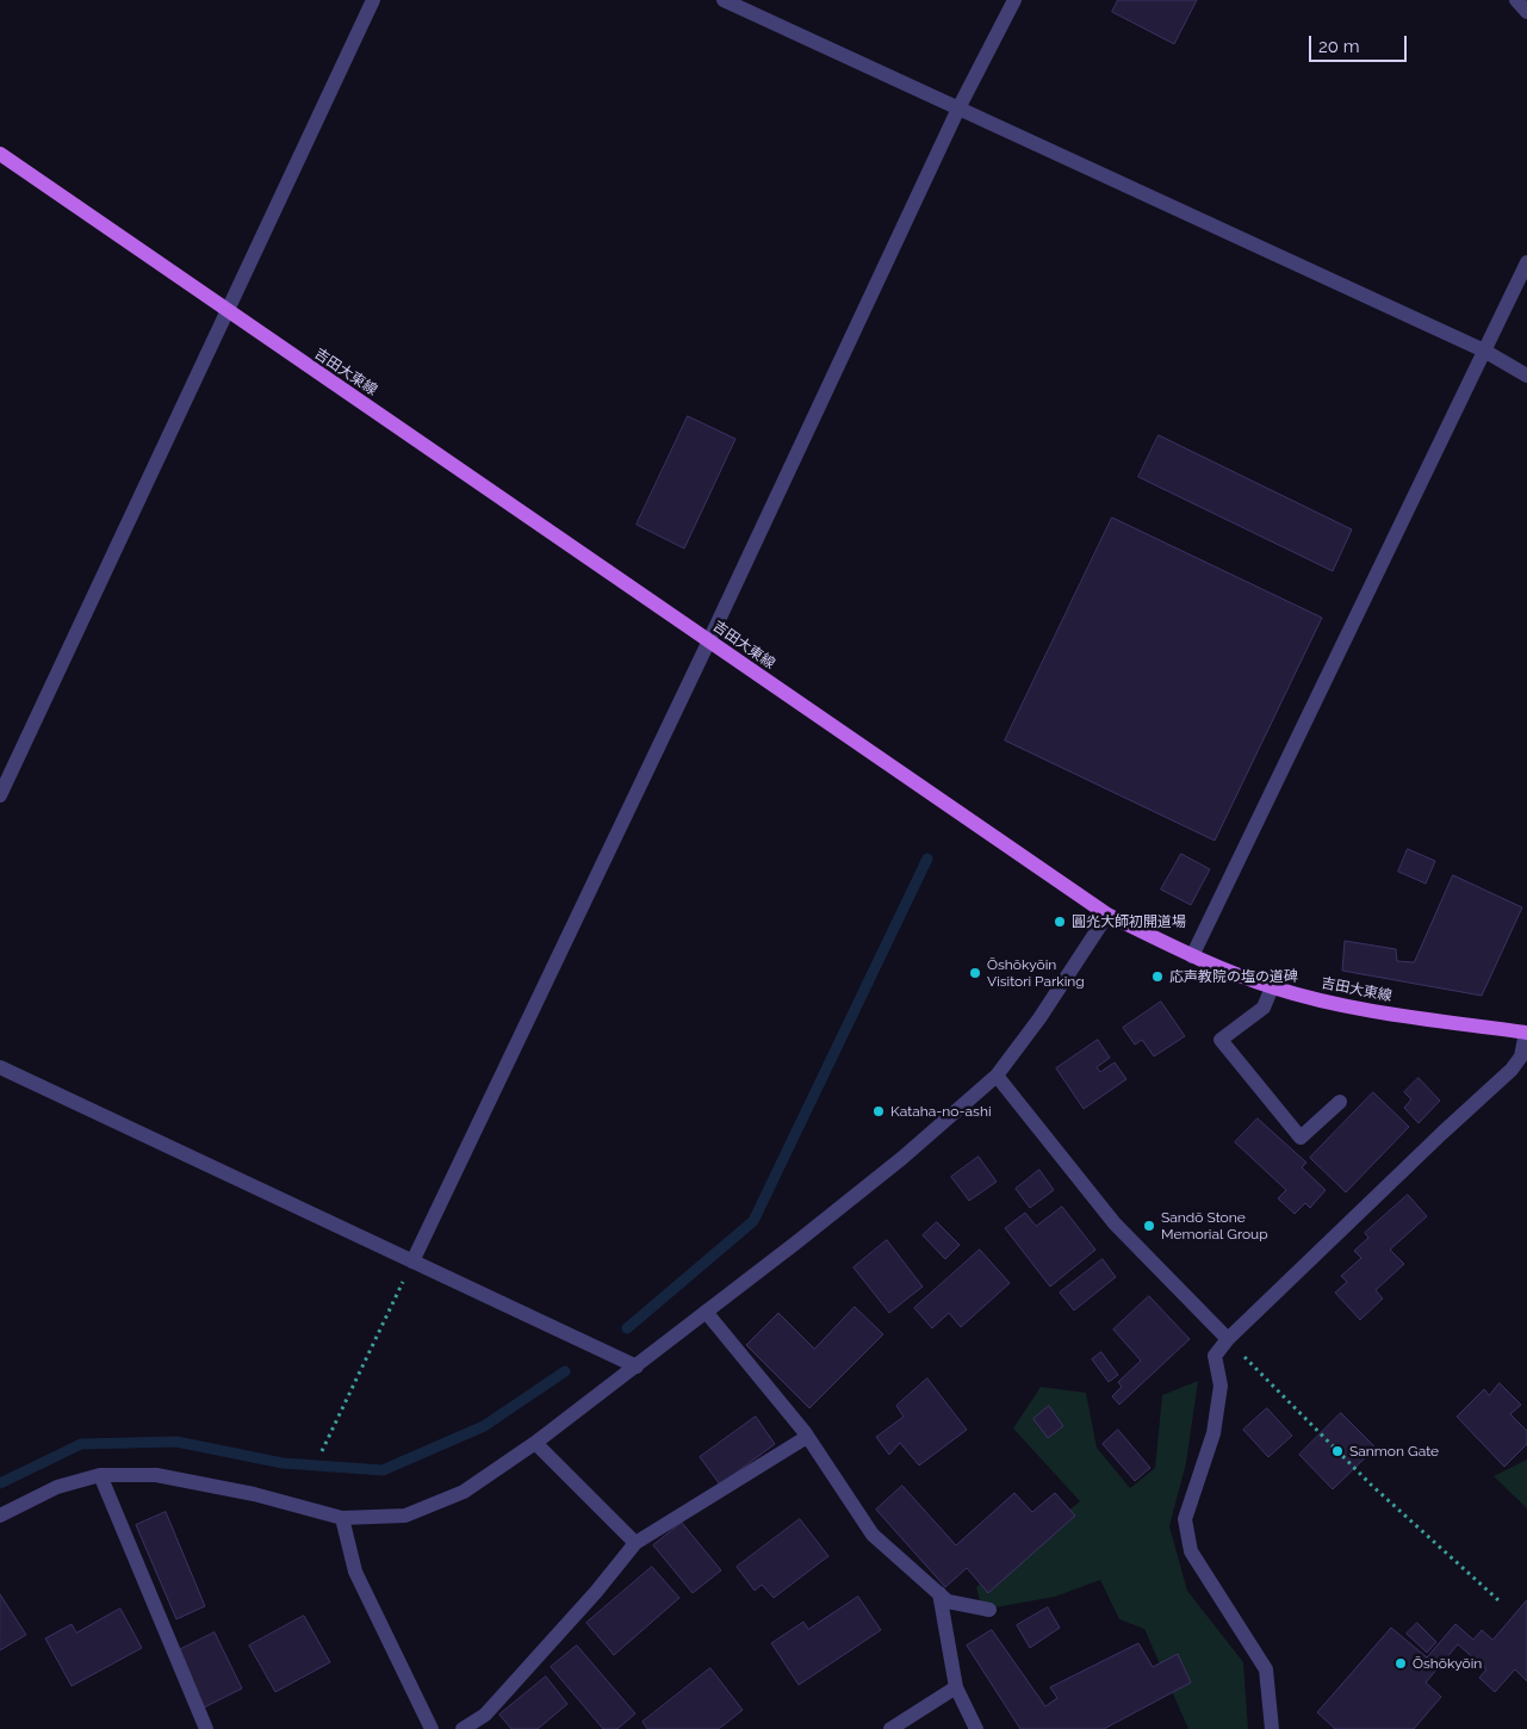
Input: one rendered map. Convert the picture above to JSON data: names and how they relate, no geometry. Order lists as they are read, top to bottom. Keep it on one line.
{"streets":{"main road":["吉田大東線"]},"places":["圓灮大師初開道場","Ōshōkyōin Visitori Parking","応声教院の塩の道碑","Kataha-no-ashi","Sandō Stone Memorial Group","Sanmon Gate","Ōshōkyōin"],"scale_bar":"20 m"}
